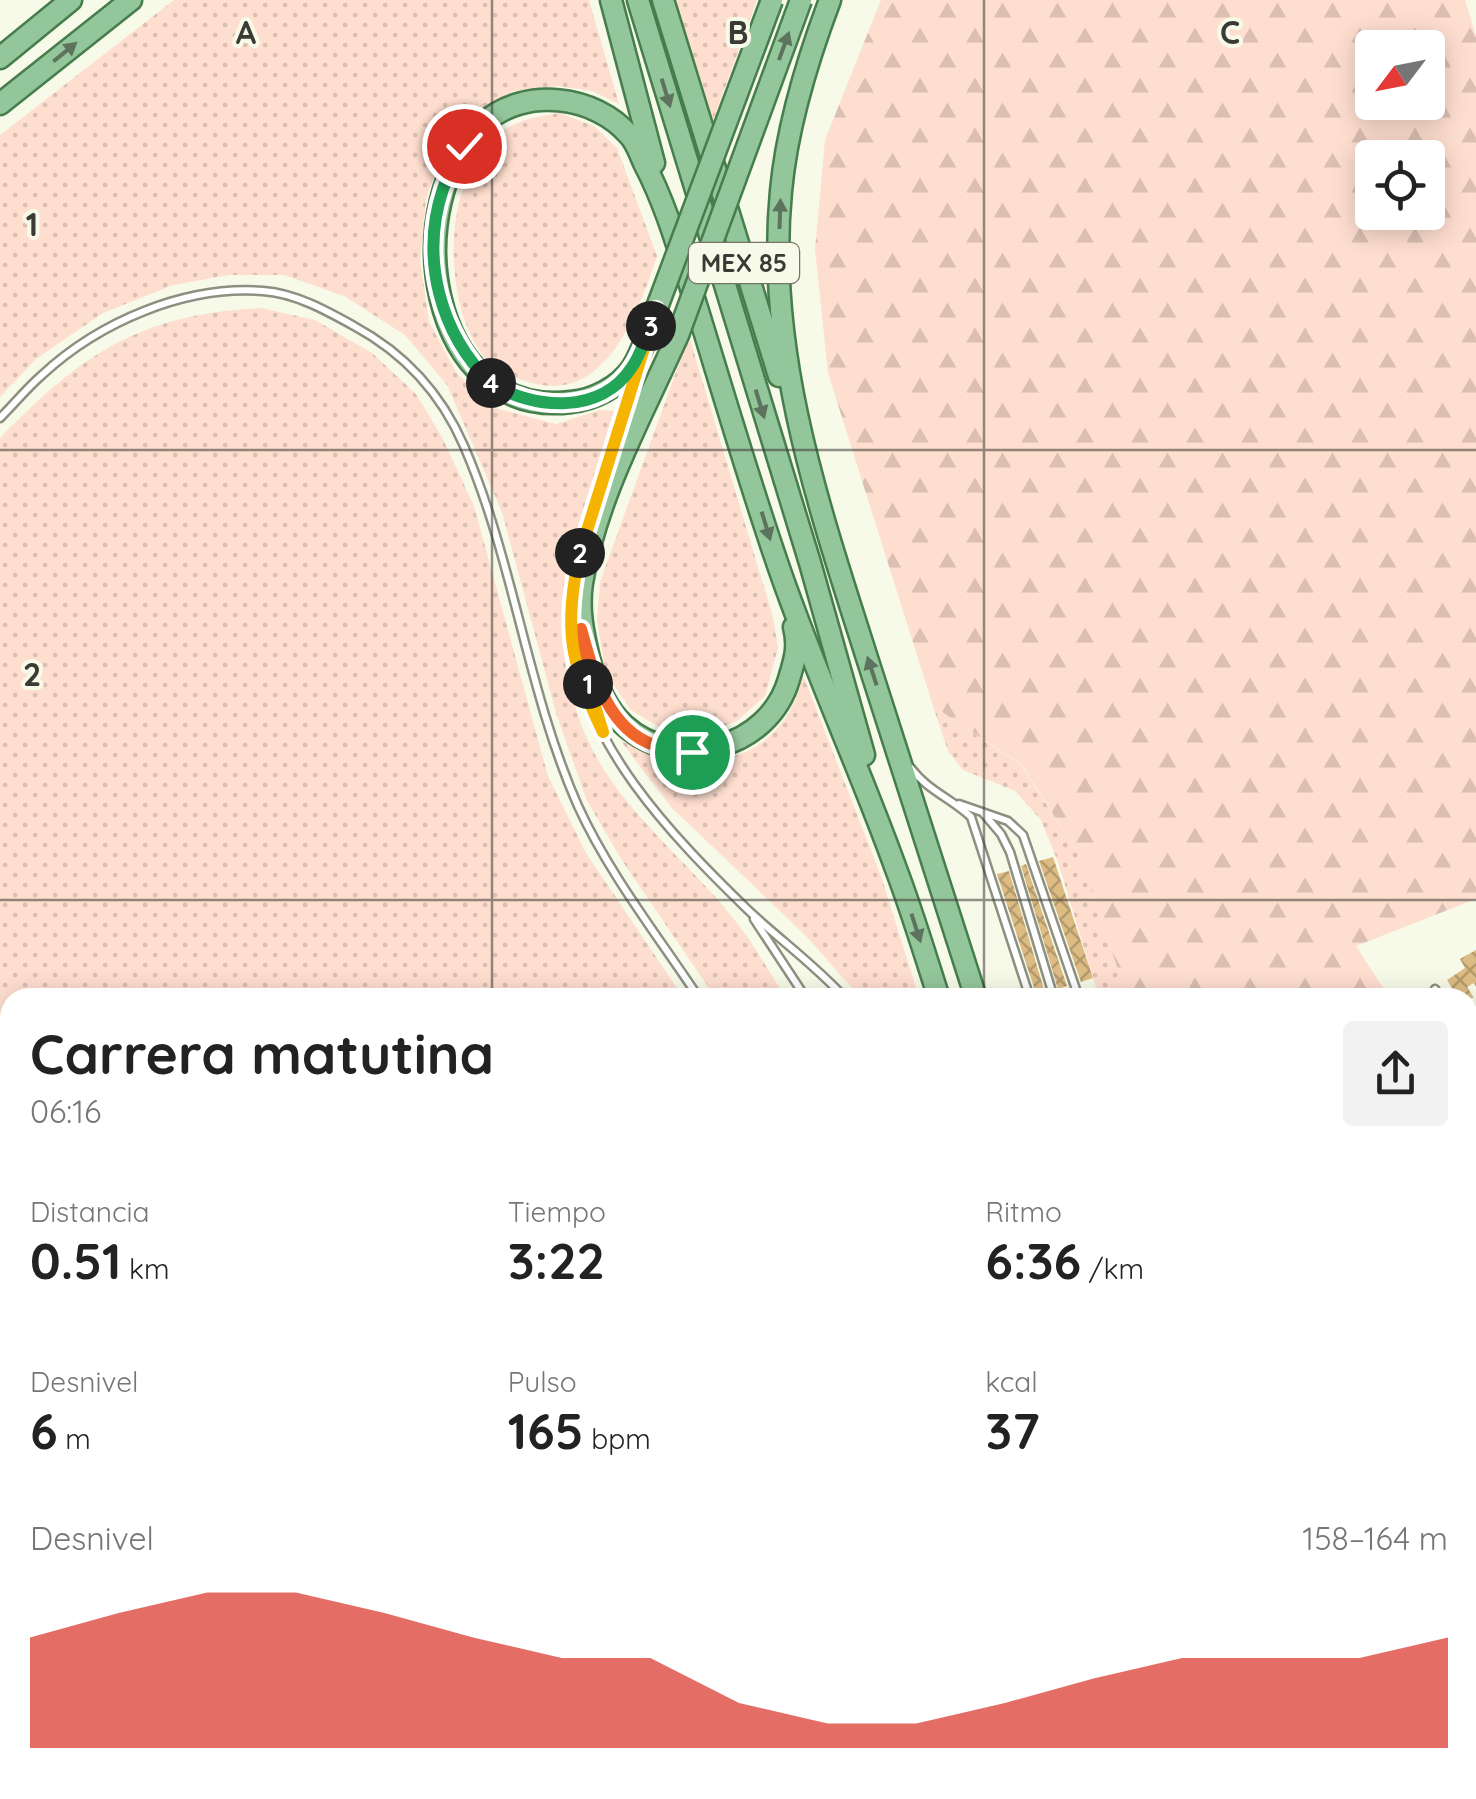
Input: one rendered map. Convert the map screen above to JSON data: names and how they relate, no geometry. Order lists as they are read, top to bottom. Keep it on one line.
{"streets":{"main road":["MEX 85"]},"north":"bottom left","page":{"pins":["3","4","2","1"],"heading":["Carrera matutina","06:16"],"stats":[["Distancia","0.51 km"],["Tiempo","3:22"],["Ritmo","6:36 /km"],["Desnivel","6 m"],["Pulso","165 bpm"],["kcal","37"]],"chart":["Desnivel","158–164 m"]},"grid":{"columns":["A","B","C"],"rows":["1","2"]}}
